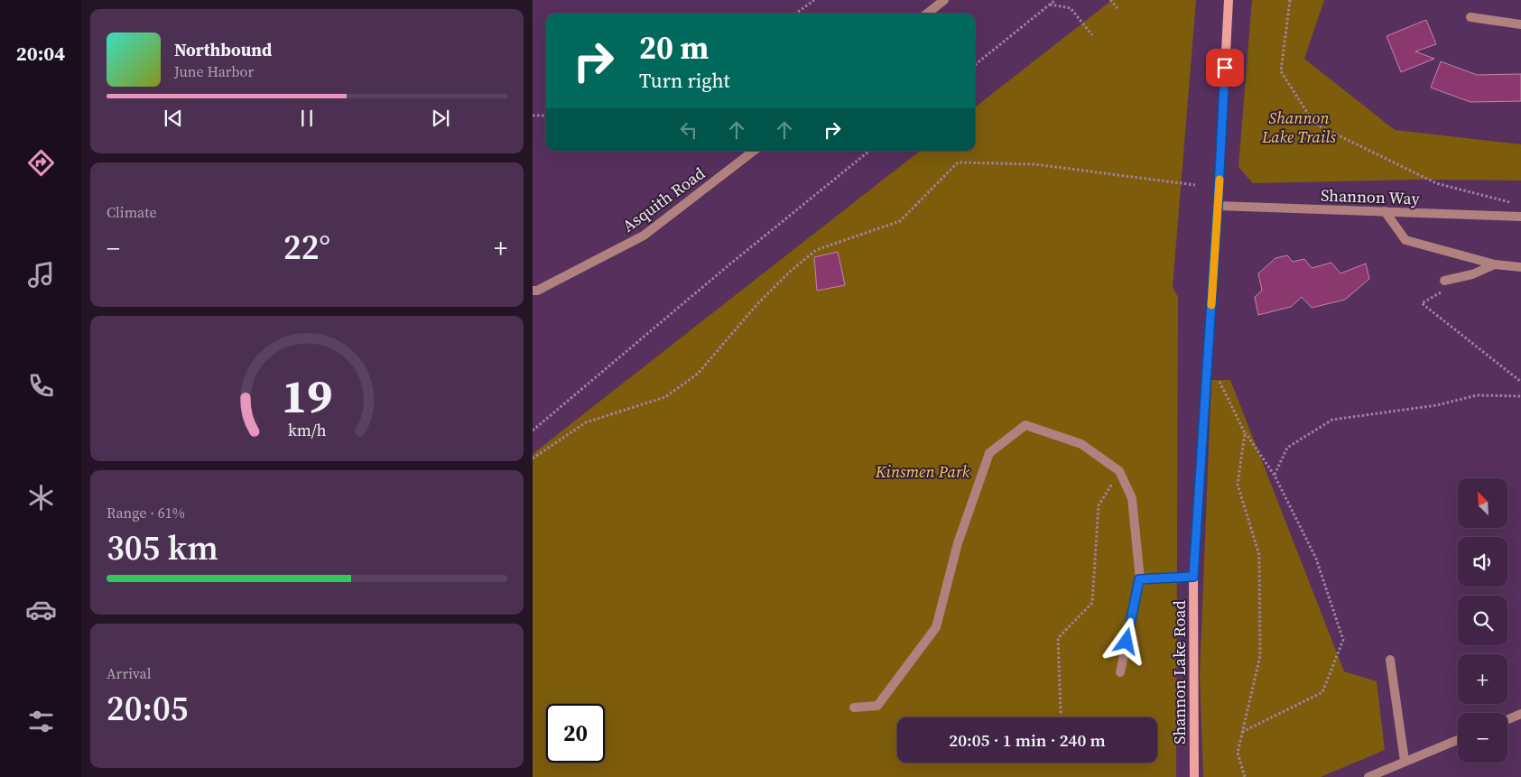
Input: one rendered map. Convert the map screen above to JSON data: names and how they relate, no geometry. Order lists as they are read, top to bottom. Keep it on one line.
{"streets":{"main road":["Shannon Lake Road"],"street":["Shannon Way","Asquith Road"]},"crossings":[["Shannon Way","Shannon Lake Road"]],"parks":["Shannon Lake Trails","Kinsmen Park"],"north":"top left","page":{"tabs":"20:04","turn":["20 m","Turn right"],"song":["Northbound","June Harbor"],"tile":["Climate",["Range · 61%","305 km"],["Arrival","20:05"]],"heat":["−","22°","+"],"map_buttons":["+","−"],"limit":"20","trip":"20:05 · 1 min · 240 m","gauge":["19","km/h"]}}
